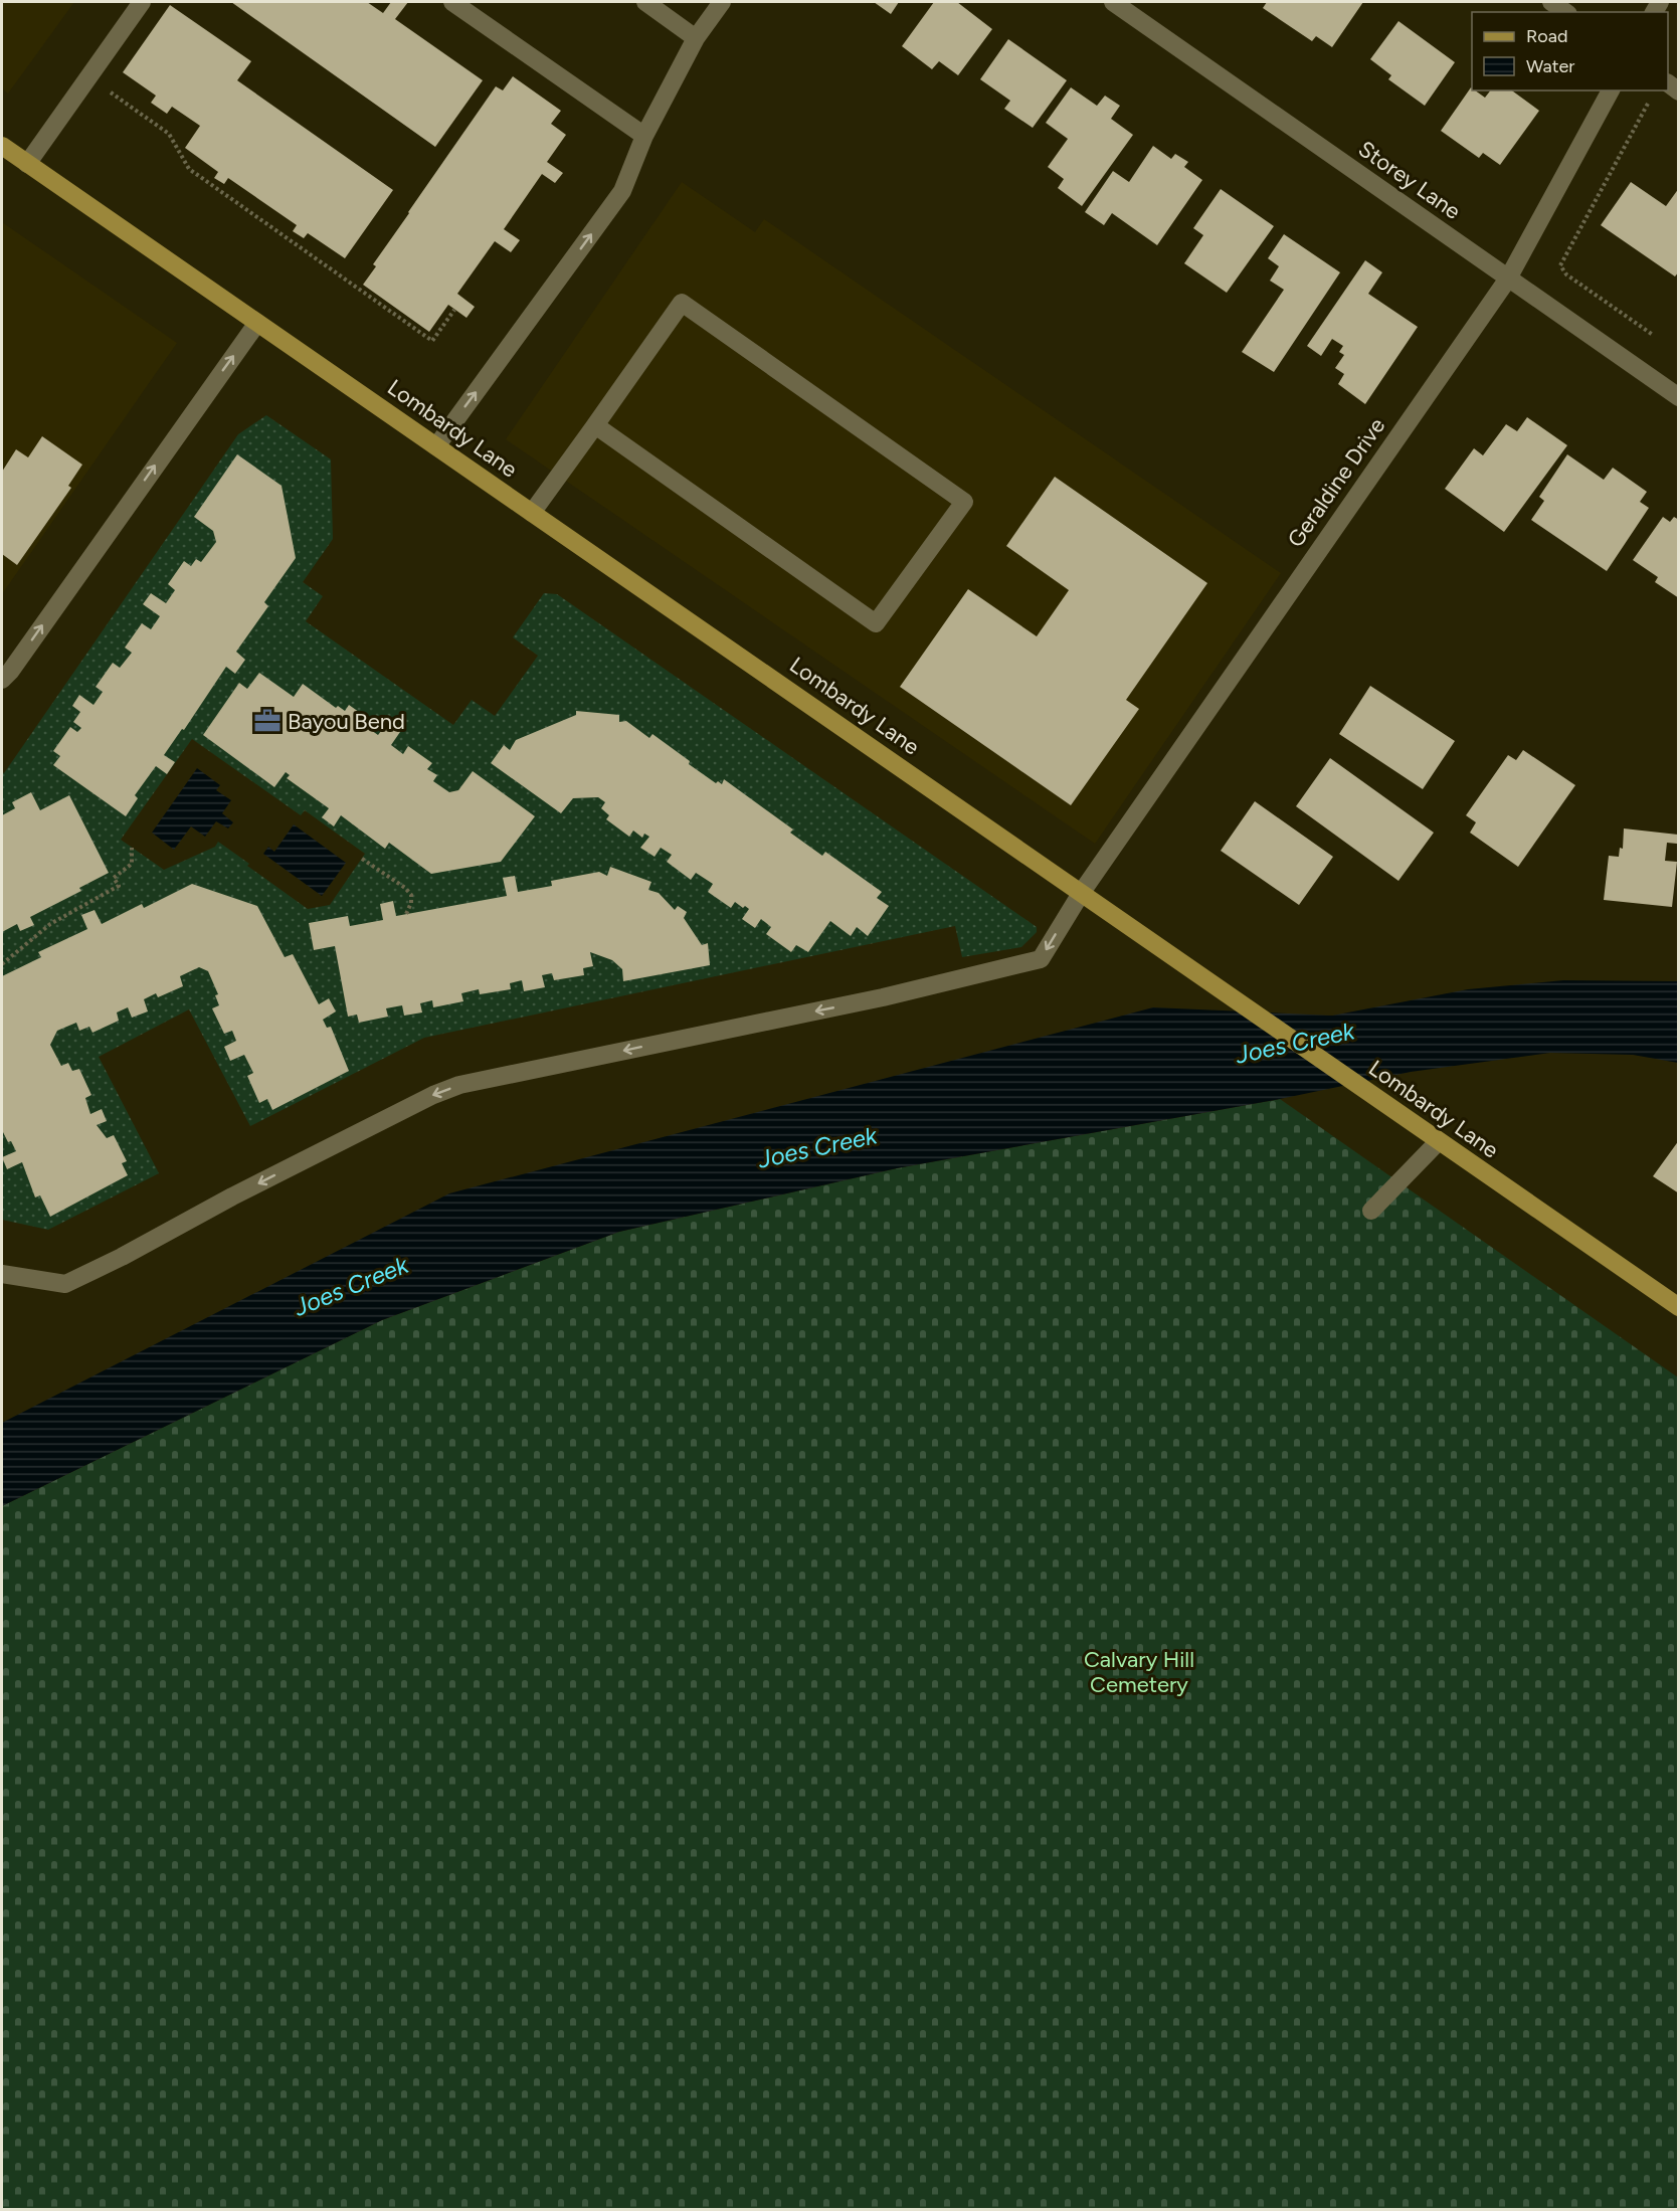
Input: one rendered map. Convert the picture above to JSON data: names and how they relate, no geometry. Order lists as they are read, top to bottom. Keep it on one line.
{"streets":{"main road":["Lombardy Lane"],"street":["Storey Lane","Geraldine Drive"]},"crossings":[["Storey Lane","Geraldine Drive"],["Lombardy Lane","Geraldine Drive"]],"one_way":["Geraldine Drive"],"water":["Joes Creek"],"parks":["Calvary Hill Cemetery"],"places":{"office":["Bayou Bend"]},"legend":["Road","Water"]}
